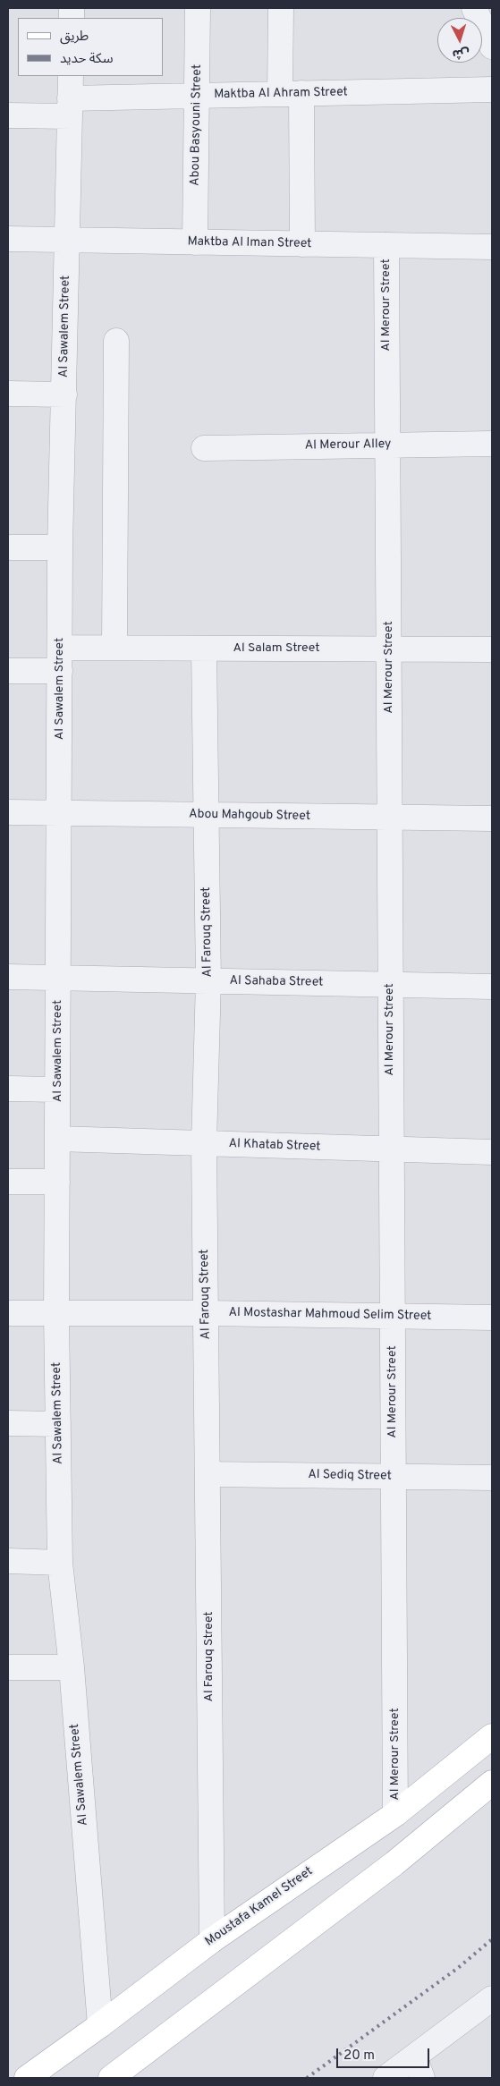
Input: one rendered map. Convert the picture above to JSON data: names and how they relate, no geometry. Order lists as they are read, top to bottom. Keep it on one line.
{"streets":{"main road":["Moustafa Kamel Street"],"street":["Maktba Al Ahram Street","Abou Basyouni Street","Maktba Al Iman Street","Al Merour Street","Al Sawalem Street","Al Merour Alley","Al Salam Street","Abou Mahgoub Street","Al Farouq Street","Al Sahaba Street","Al Khatab Street","Al Mostashar Mahmoud Selim Street","Al Sediq Street"]},"crossings":[["Maktba Al Ahram Street","Abou Basyouni Street"],["Maktba Al Ahram Street","Al Sawalem Street"],["Abou Basyouni Street","Maktba Al Iman Street"],["Maktba Al Iman Street","Al Merour Street"],["Maktba Al Iman Street","Al Sawalem Street"],["Al Merour Street","Al Merour Alley"],["Al Merour Street","Al Salam Street"],["Al Merour Street","Abou Mahgoub Street"],["Al Merour Street","Al Sahaba Street"],["Al Merour Street","Al Khatab Street"],["Al Merour Street","Al Mostashar Mahmoud Selim Street"],["Al Merour Street","Al Sediq Street"],["Al Merour Street","Moustafa Kamel Street"],["Al Sawalem Street","Al Salam Street"],["Al Sawalem Street","Abou Mahgoub Street"],["Al Sawalem Street","Al Sahaba Street"],["Al Sawalem Street","Al Khatab Street"],["Al Sawalem Street","Al Mostashar Mahmoud Selim Street"],["Al Sawalem Street","Moustafa Kamel Street"],["Al Salam Street","Al Farouq Street"],["Abou Mahgoub Street","Al Farouq Street"],["Al Farouq Street","Al Sahaba Street"],["Al Farouq Street","Al Khatab Street"],["Al Farouq Street","Al Mostashar Mahmoud Selim Street"],["Al Farouq Street","Al Sediq Street"],["Al Farouq Street","Moustafa Kamel Street"]],"legend":["طريق","سكة حديد"],"scale_bar":"20 m","north":"bottom"}
